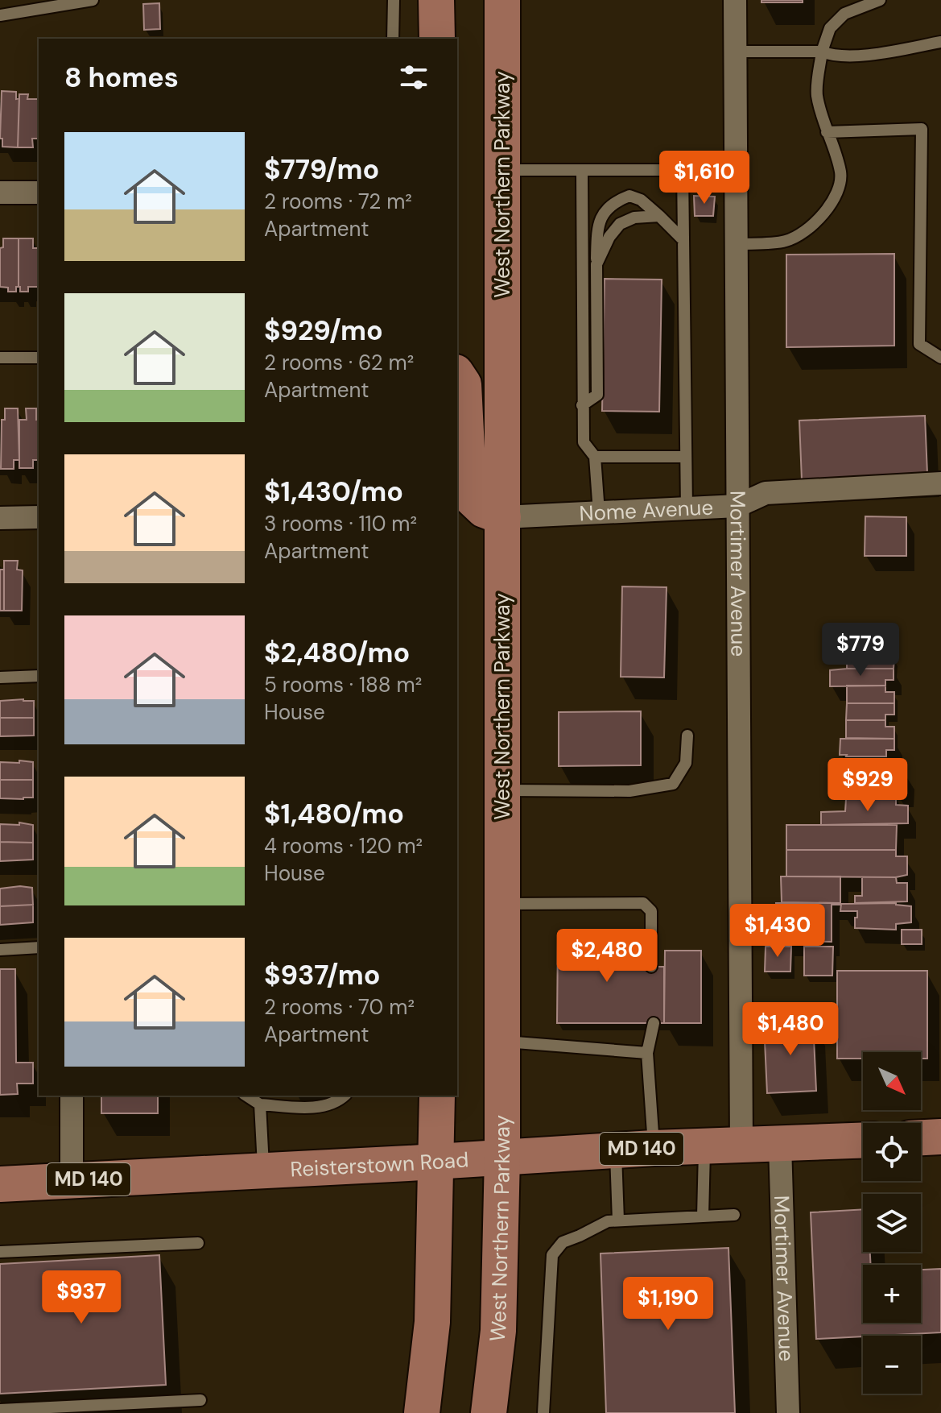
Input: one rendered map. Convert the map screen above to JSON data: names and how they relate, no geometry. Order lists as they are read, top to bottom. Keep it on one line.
{"streets":{"main road":["West Northern Parkway","MD 140","Reisterstown Road"],"street":["Nome Avenue","Mortimer Avenue"]},"crossings":[["West Northern Parkway","Nome Avenue"],["West Northern Parkway","Reisterstown Road"],["Nome Avenue","Mortimer Avenue"],["Mortimer Avenue","Reisterstown Road"]],"north":"bottom right","page":{"heading":"8 homes","list":[{"name":"$779/mo","note":"2 rooms · 72 m² · Apartment"},{"name":"$929/mo","note":"2 rooms · 62 m² · Apartment"},{"name":"$1,430/mo","note":"3 rooms · 110 m² · Apartment"},{"name":"$2,480/mo","note":"5 rooms · 188 m² · House"},{"name":"$1,480/mo","note":"4 rooms · 120 m² · House"},{"name":"$937/mo","note":"2 rooms · 70 m² · Apartment"}],"price":["$1,610","$779","$929","$1,430","$2,480","$1,480","$937","$1,190"],"map_buttons":["+","−"]}}
